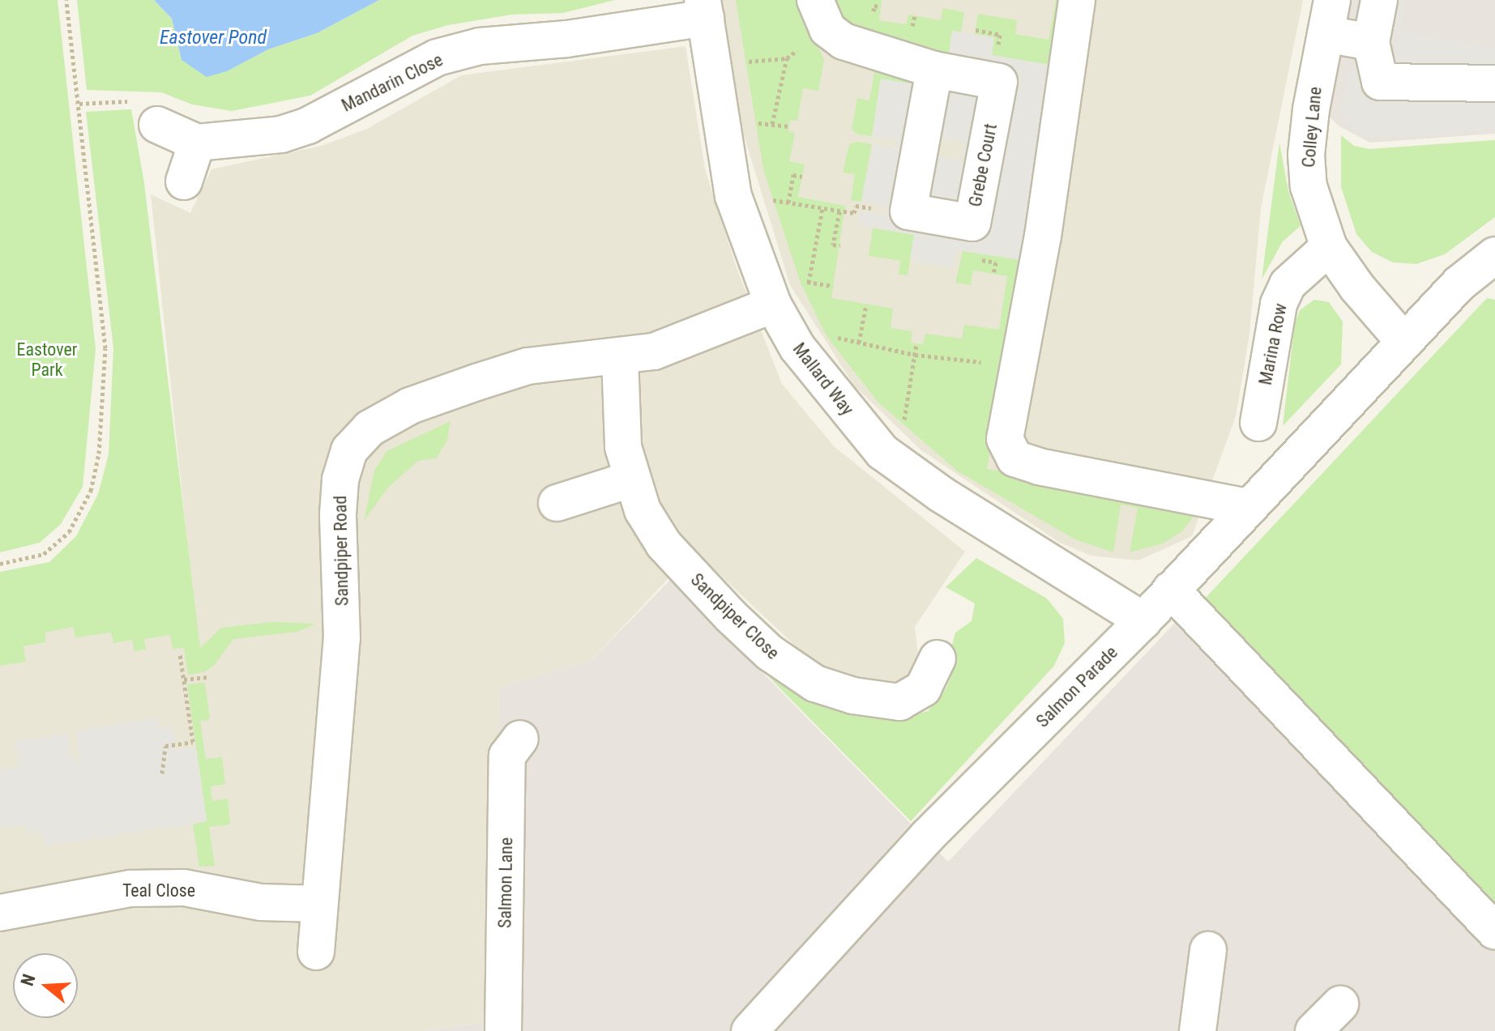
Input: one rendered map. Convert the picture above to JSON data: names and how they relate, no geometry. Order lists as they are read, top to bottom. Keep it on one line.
{"streets":{"street":["Mandarin Close","Colley Lane","Marina Row","Mallard Way","Sandpiper Road","Sandpiper Close","Salmon Parade","Salmon Lane","Teal Close"]},"crossings":[["Mandarin Close","Mallard Way"],["Colley Lane","Marina Row"],["Colley Lane","Salmon Parade"],["Mallard Way","Sandpiper Road"],["Mallard Way","Salmon Parade"],["Sandpiper Road","Sandpiper Close"],["Sandpiper Road","Teal Close"]],"water":["Eastover Pond"],"parks":["Eastover Park"],"north":"left"}
